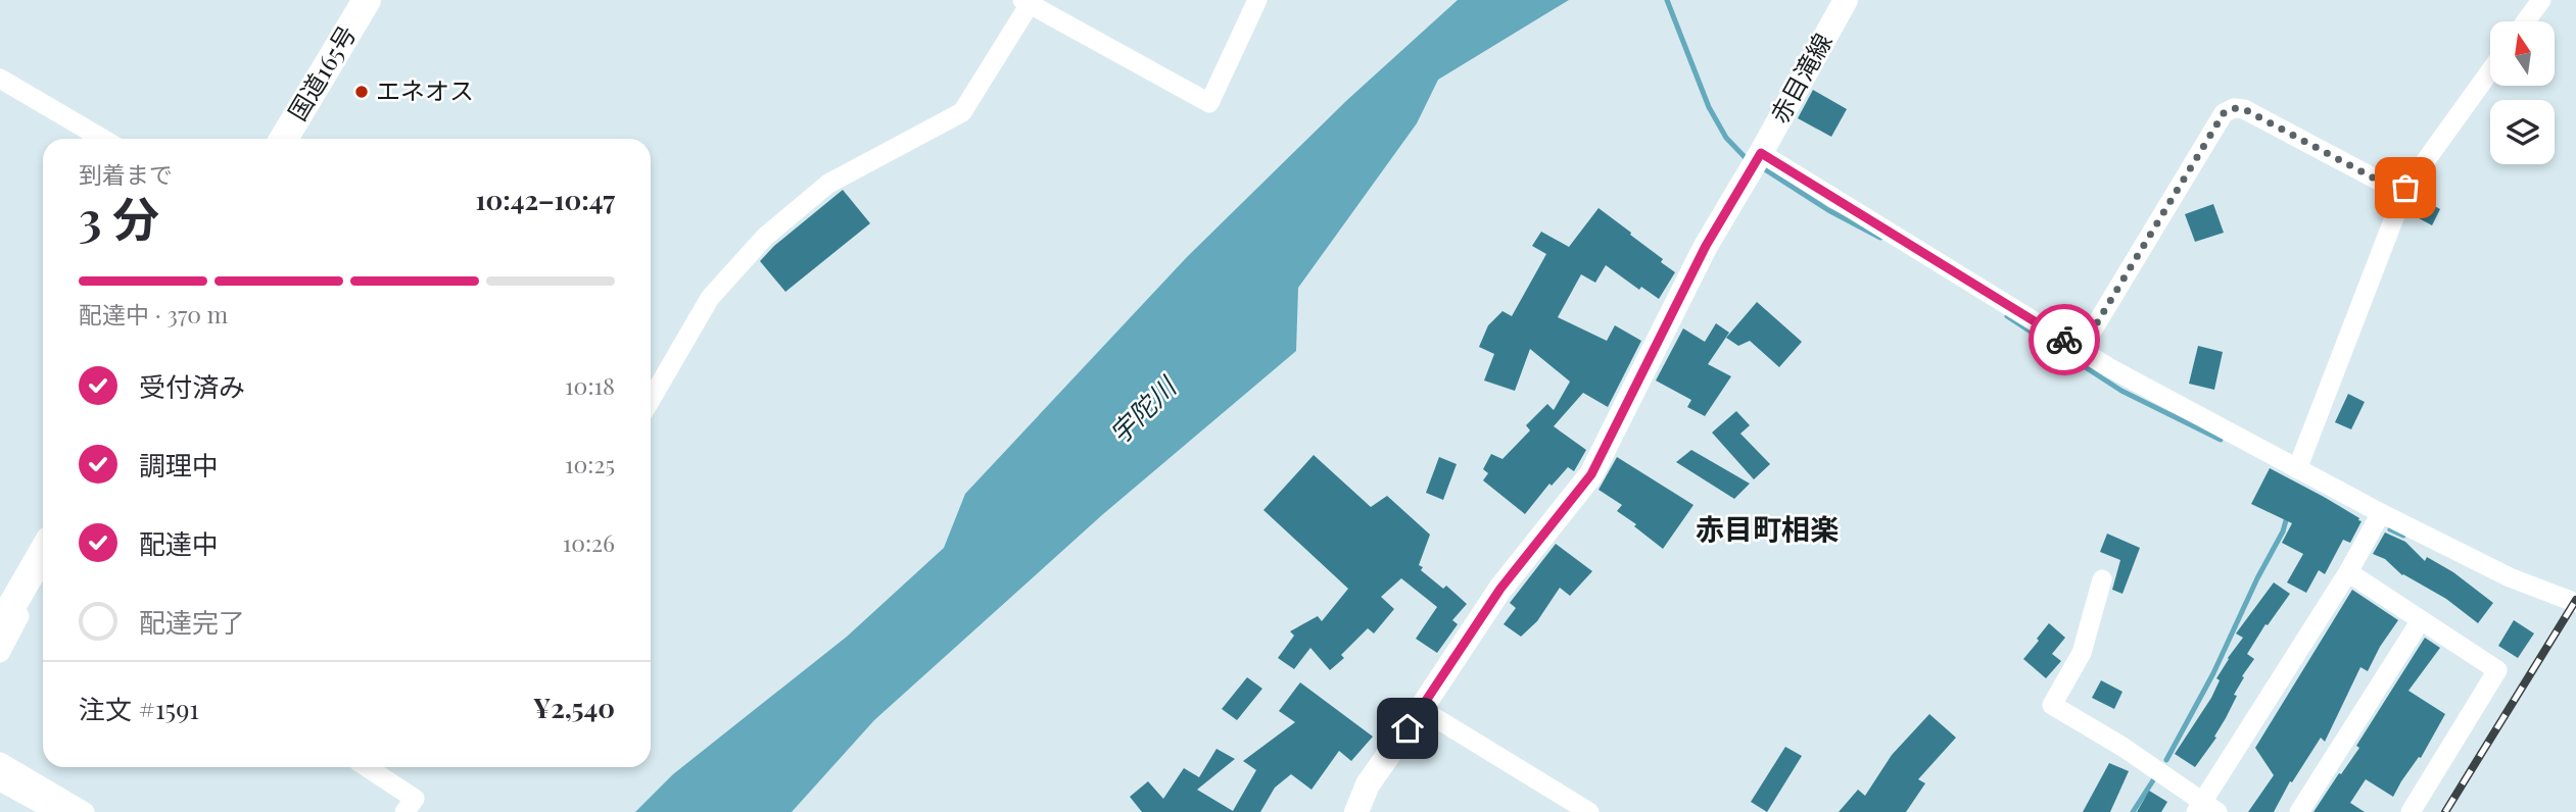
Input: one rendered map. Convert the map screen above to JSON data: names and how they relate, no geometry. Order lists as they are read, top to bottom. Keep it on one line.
{"streets":{"highway":["国道165号"],"main road":["赤目滝線"]},"districts":["赤目町相楽"],"water":["宇陀川"],"places":["エネオス"],"north":"top","page":{"heading":["3 分","到着まで","10:42–10:47"],"panel":["注文 #1591","¥2,540"],"bar":"配達中 · 370 m","list":[["受付済み","10:18"],["調理中","10:25"],["配達中","10:26"],"配達完了"]}}
